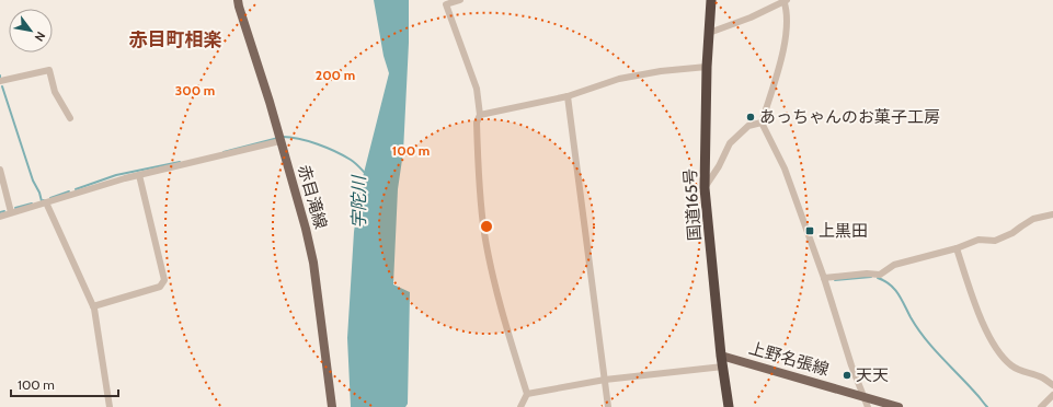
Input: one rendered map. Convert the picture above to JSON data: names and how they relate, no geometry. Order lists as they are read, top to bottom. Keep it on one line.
{"streets":{"highway":["国道165号"],"main road":["赤目滝線","上野名張線"]},"crossings":[["国道165号","上野名張線"]],"districts":["赤目町相楽"],"water":["宇陀川"],"places":{"other":["あっちゃんのお菓子工房","天天"],"transit":["上黒田"]},"scale_bar":"100 m","north":"bottom right","rings":["200 m","300 m","100 m"]}
